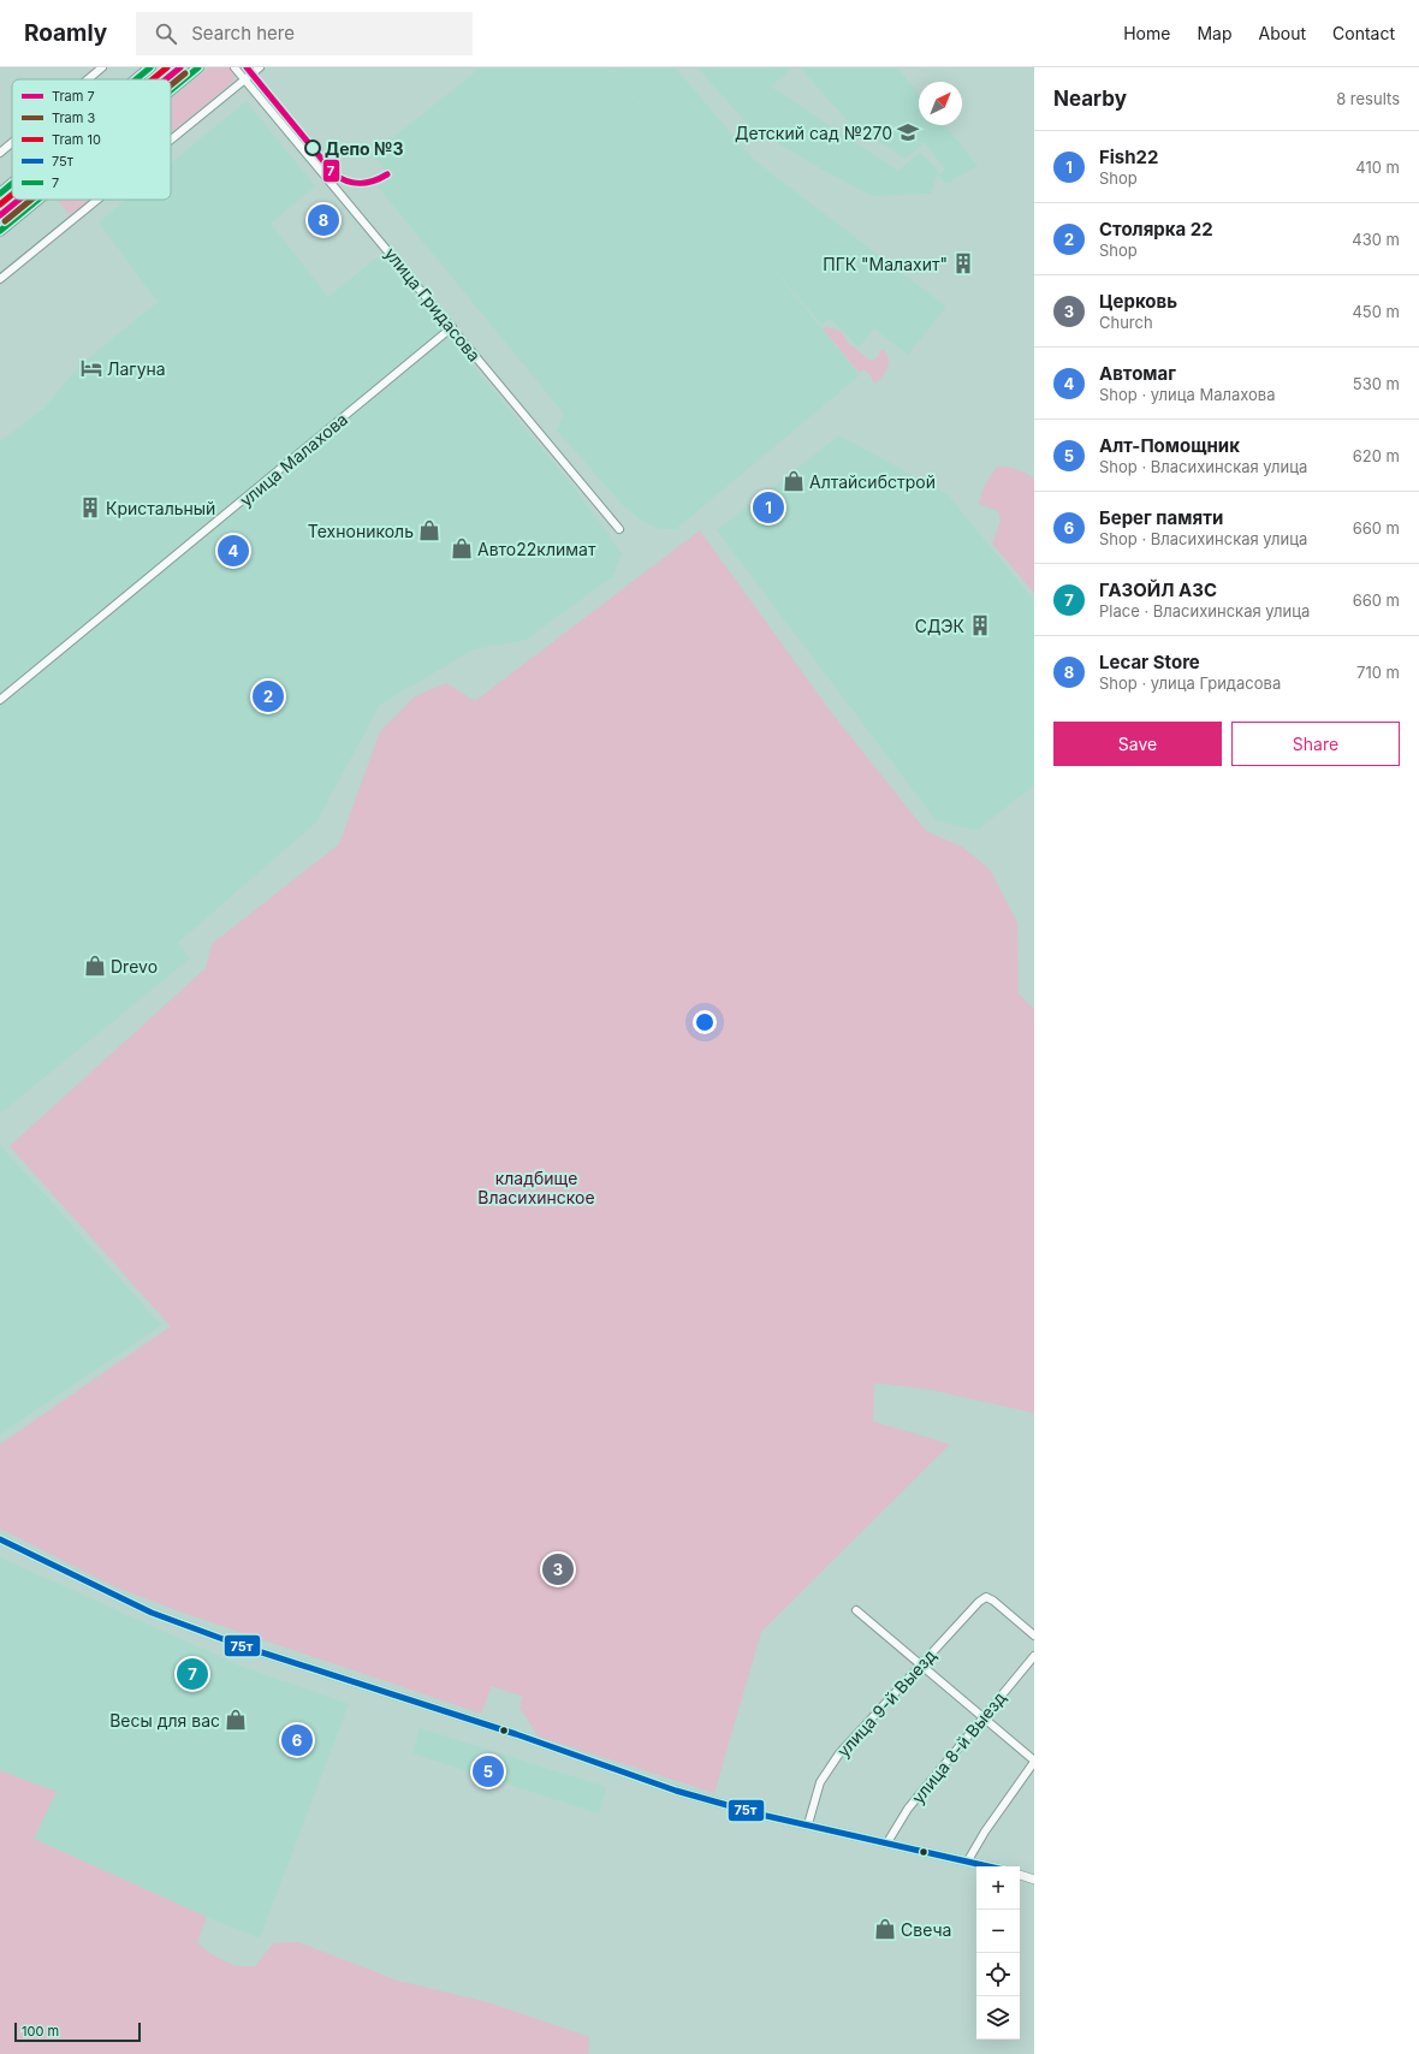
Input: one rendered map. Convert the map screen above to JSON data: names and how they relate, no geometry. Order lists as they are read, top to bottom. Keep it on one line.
{"streets":{"street":["улица Гридасова","улица Малахова","улица 9-й Выезд","улица 8-й Выезд"]},"crossings":[["улица Гридасова","улица Малахова"]],"parks":["кладбище Власихинское"],"places":{"school or university":["Детский сад №270"],"other":["Депо №3"],"building":["ПГК \"Малахит\"","Кристальный","СДЭК"],"hotel":["Лагуна"],"shop":["Алтайсибстрой","Технониколь","Авто22климат","Drevo","Весы для вас","Свеча"]},"lines":["tram line 7","tram line 10","transit line 7","tram line 3","transit line 75т"],"legend":["Tram 7","Tram 3","Tram 10","75т","7"],"scale_bar":"100 m","north":"top right","page":{"header":"Roamly","search":"Search here","nav":["Home","Map","About","Contact"],"heading":["Nearby","8 results"],"list":[{"mark":"1","name":"Fish22","note":"Shop","value":"410 m"},{"mark":"2","name":"Столярка 22","note":"Shop","value":"430 m"},{"mark":"3","name":"Церковь","note":"Church","value":"450 m"},{"mark":"4","name":"Автомаг","note":"Shop · улица Малахова","value":"530 m"},{"mark":"5","name":"Алт-Помощник","note":"Shop · Власихинская улица","value":"620 m"},{"mark":"6","name":"Берег памяти","note":"Shop · Власихинская улица","value":"660 m"},{"mark":"7","name":"ГАЗОЙЛ АЗС","note":"Place · Власихинская улица","value":"660 m"},{"mark":"8","name":"Lecar Store","note":"Shop · улица Гридасова","value":"710 m"}],"pins":["8","1","4","2","3","7","6","5"],"buttons":["Save","Share"],"map_buttons":["+","−"],"scale":"100 m"}}
